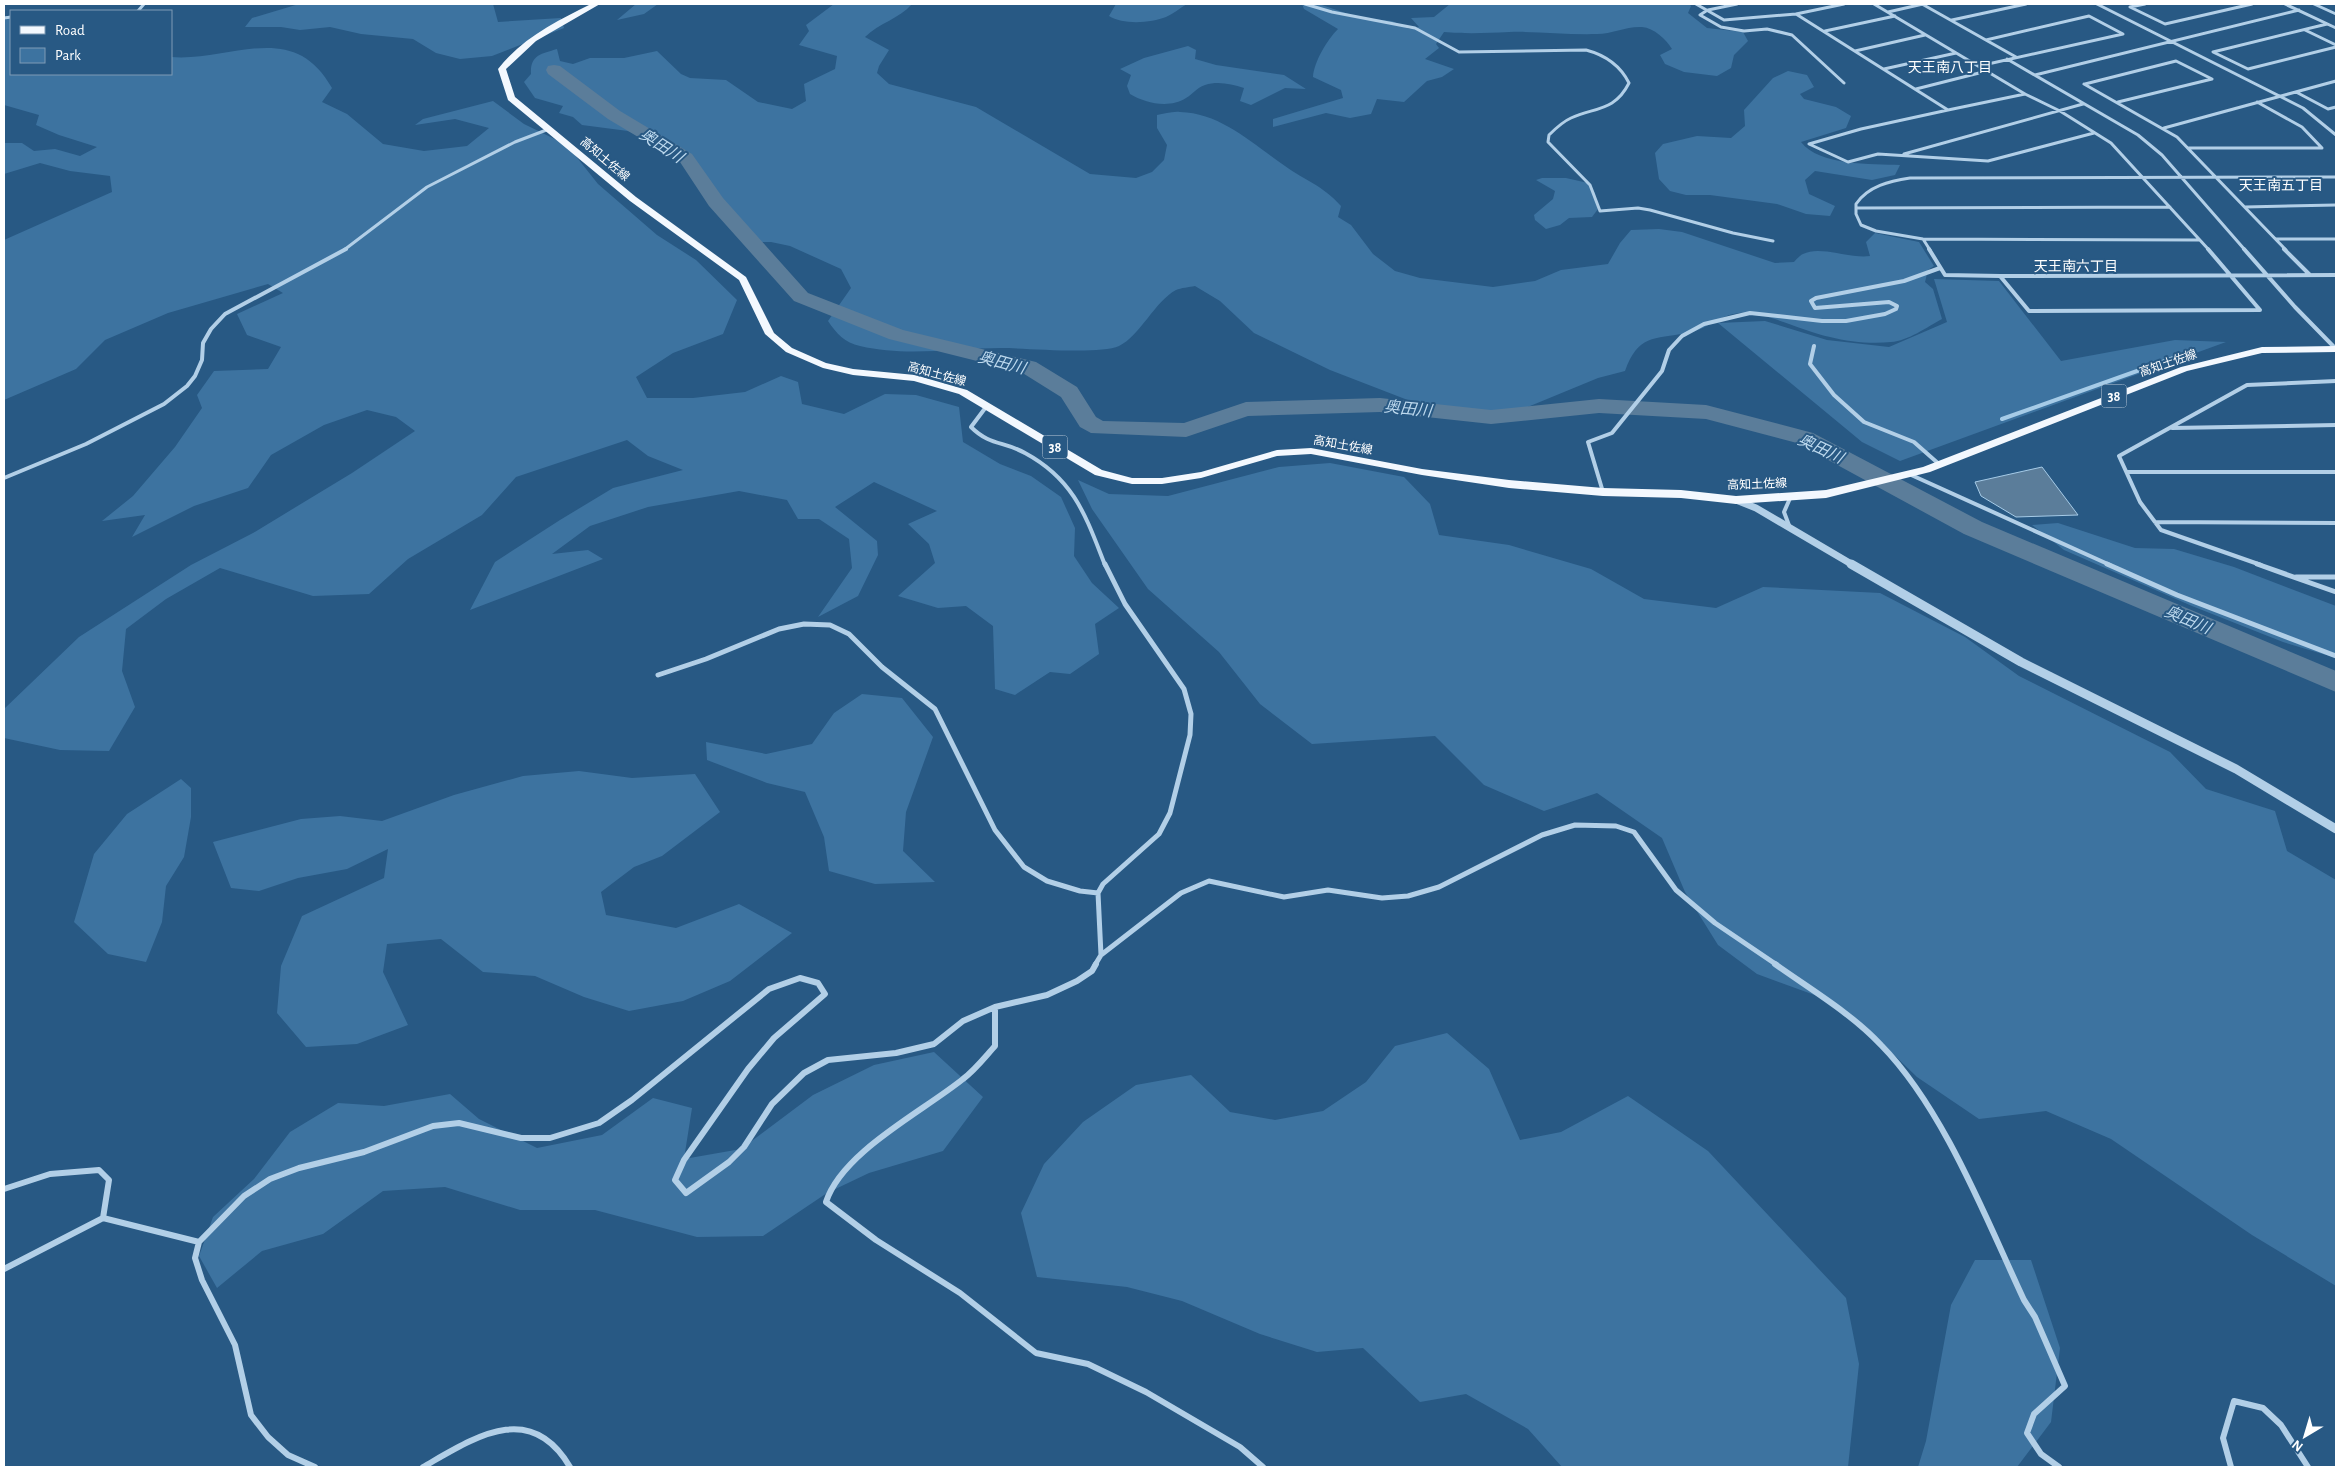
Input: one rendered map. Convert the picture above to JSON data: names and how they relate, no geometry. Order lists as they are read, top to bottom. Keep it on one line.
{"streets":{"main road":["高知土佐線","38"]},"districts":["天王南八丁目","天王南五丁目","天王南六丁目"],"water":["奥田川"],"legend":["Road","Park"],"north":"bottom left"}
